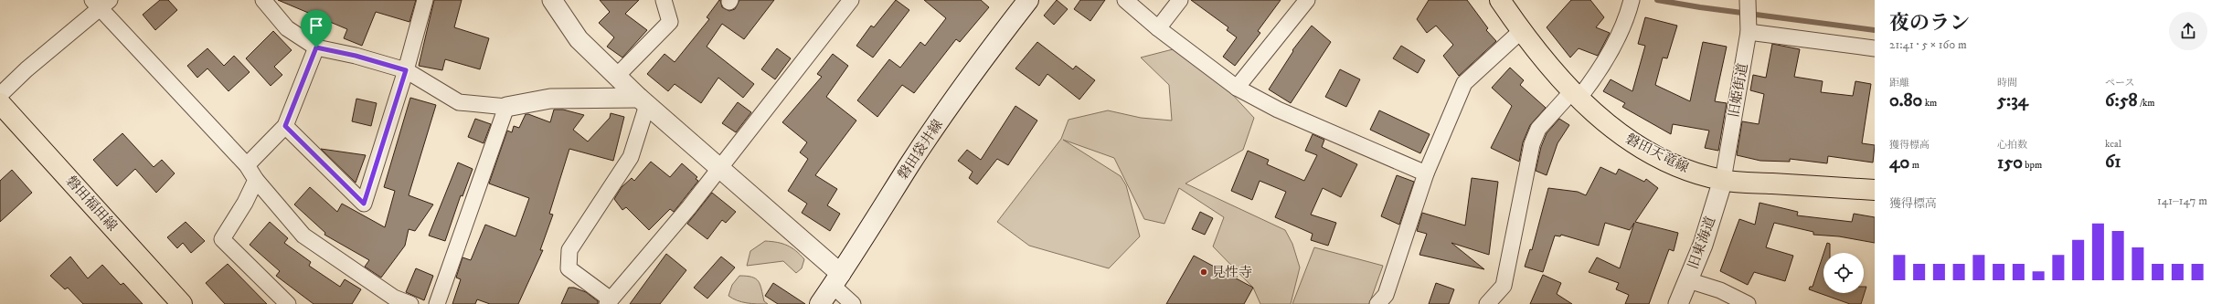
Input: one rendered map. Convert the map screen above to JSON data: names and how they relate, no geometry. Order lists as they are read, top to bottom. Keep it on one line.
{"streets":{"main road":["磐田袋井線","磐田天竜線","磐田福田線"],"street":["旧姫街道","旧東海道"]},"crossings":[["旧姫街道","磐田天竜線"],["旧姫街道","旧東海道"],["磐田天竜線","旧東海道"]],"places":["見性寺"],"page":{"heading":["夜のラン","21:41 · 5 × 160 m"],"stats":[["距離","0.80 km"],["時間","5:34"],["ペース","6:58 /km"],["獲得標高","40 m"],["心拍数","150 bpm"],["kcal","61"]],"chart":["獲得標高","141–147 m"]}}
